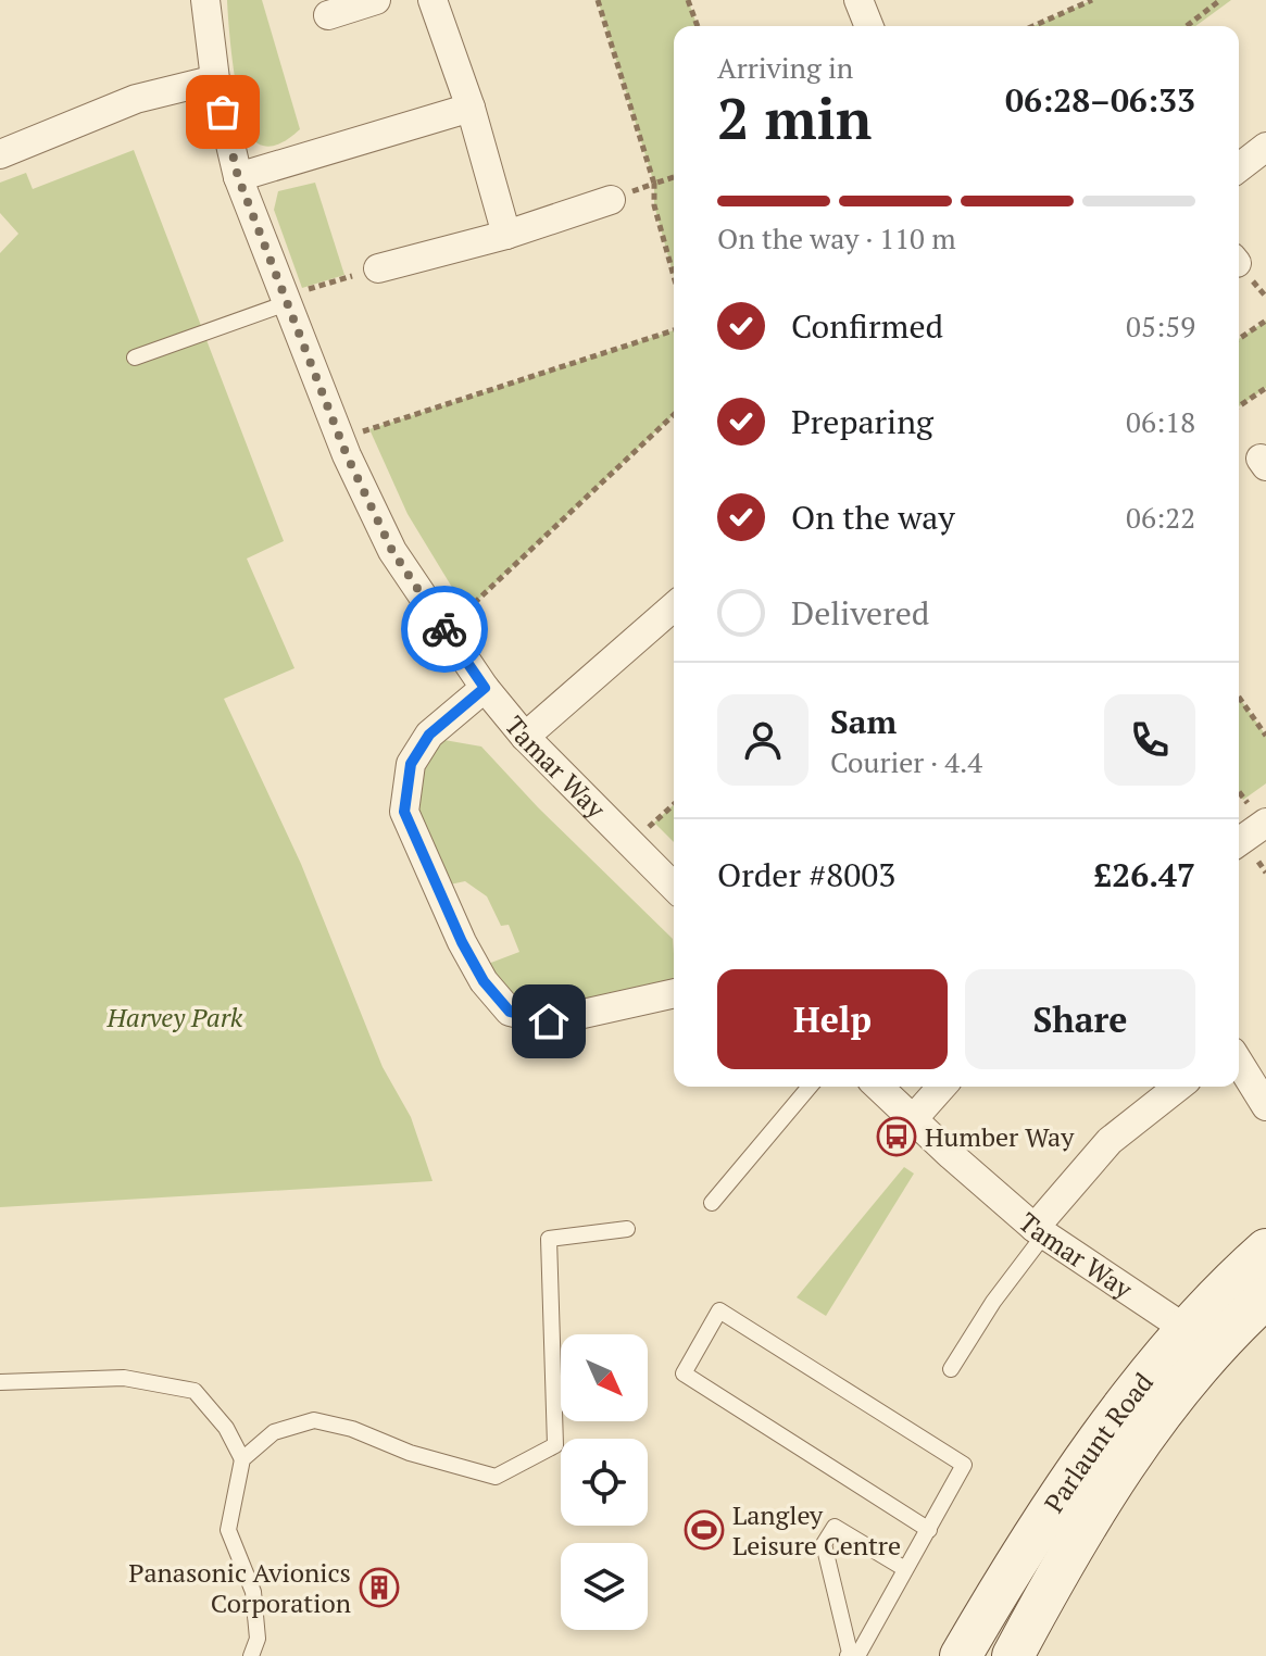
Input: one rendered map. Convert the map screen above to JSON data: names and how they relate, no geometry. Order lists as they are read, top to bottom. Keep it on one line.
{"streets":{"street":["Tamar Way","Parlaunt Road"]},"crossings":[["Tamar Way","Parlaunt Road"]],"parks":["Harvey Park"],"places":{"bus stop":["Humber Way"],"sports":["Langley Leisure Centre"],"building":["Panasonic Avionics Corporation"]},"north":"bottom right","page":{"heading":["2 min","Arriving in","06:28–06:33"],"panel":["Sam","Courier · 4.4","Order #8003","£26.47"],"bar":"On the way · 110 m","list":[["Confirmed","05:59"],["Preparing","06:18"],["On the way","06:22"],"Delivered"],"buttons":["Help","Share"]}}
